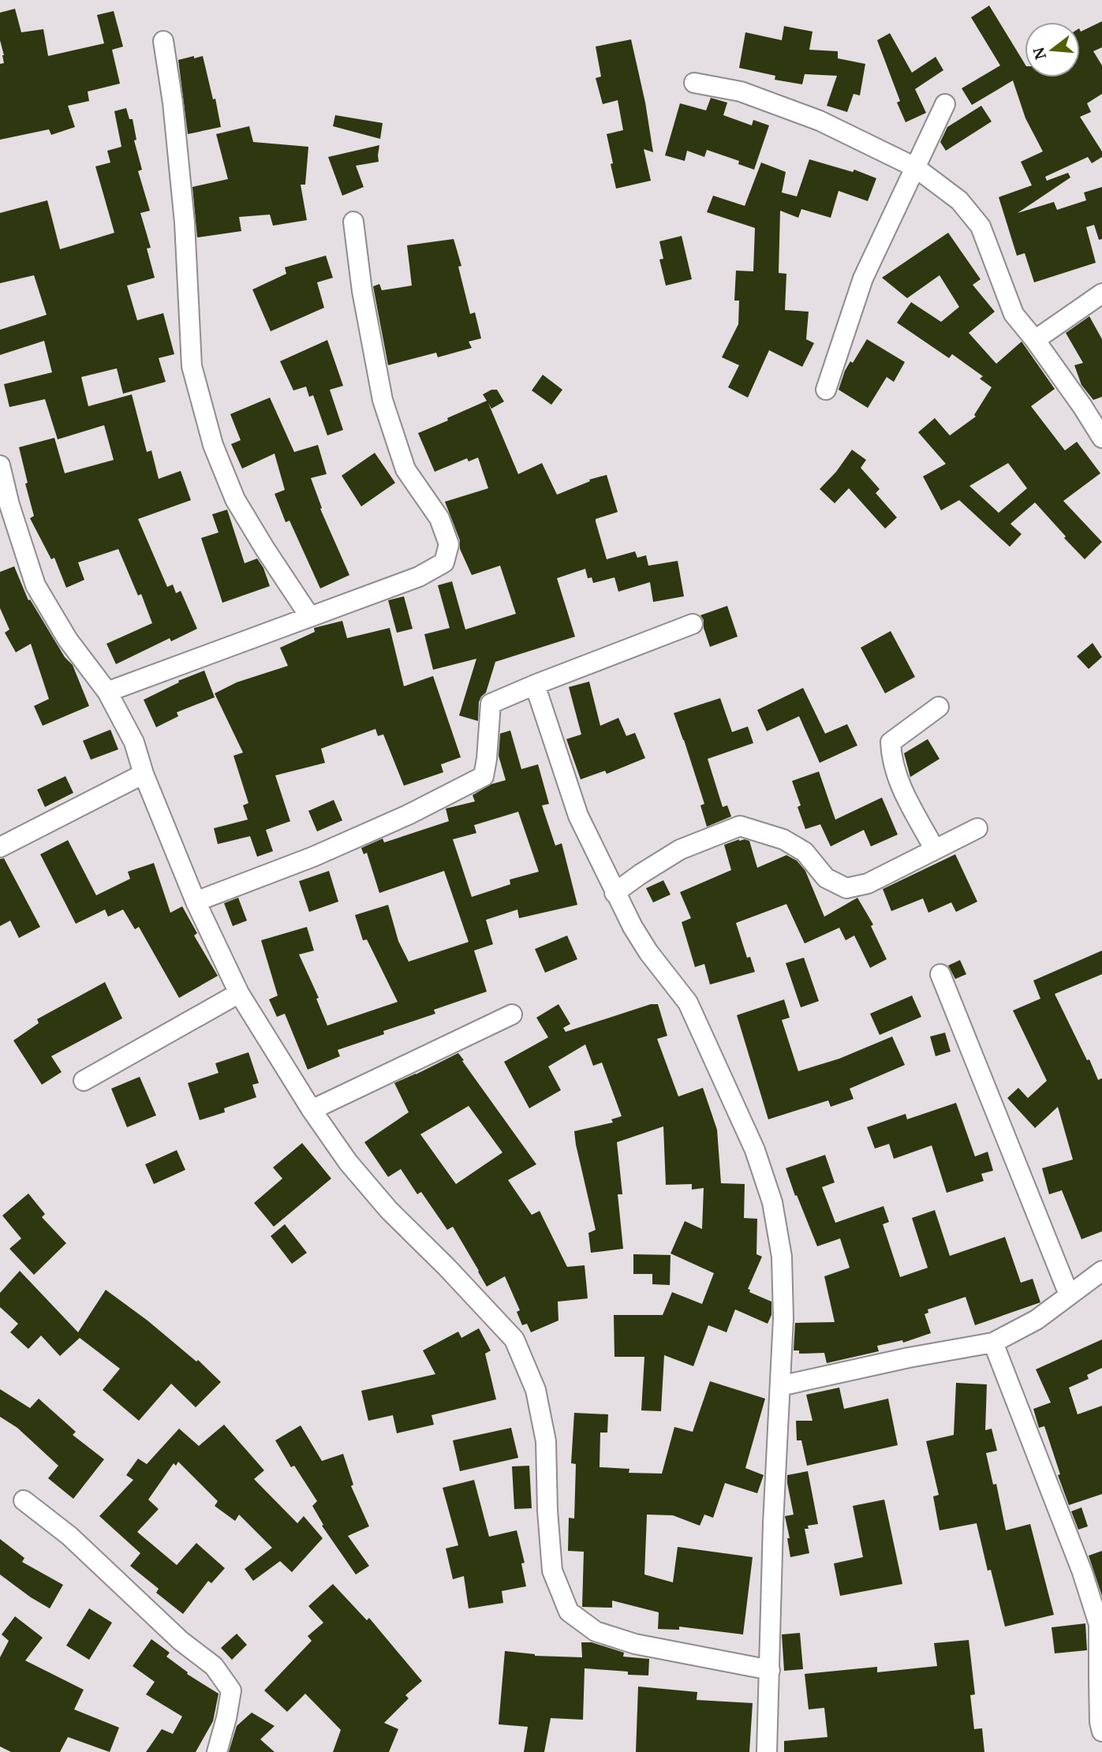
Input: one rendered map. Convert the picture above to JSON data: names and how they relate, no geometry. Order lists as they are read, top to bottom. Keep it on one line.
{"north":"left"}
